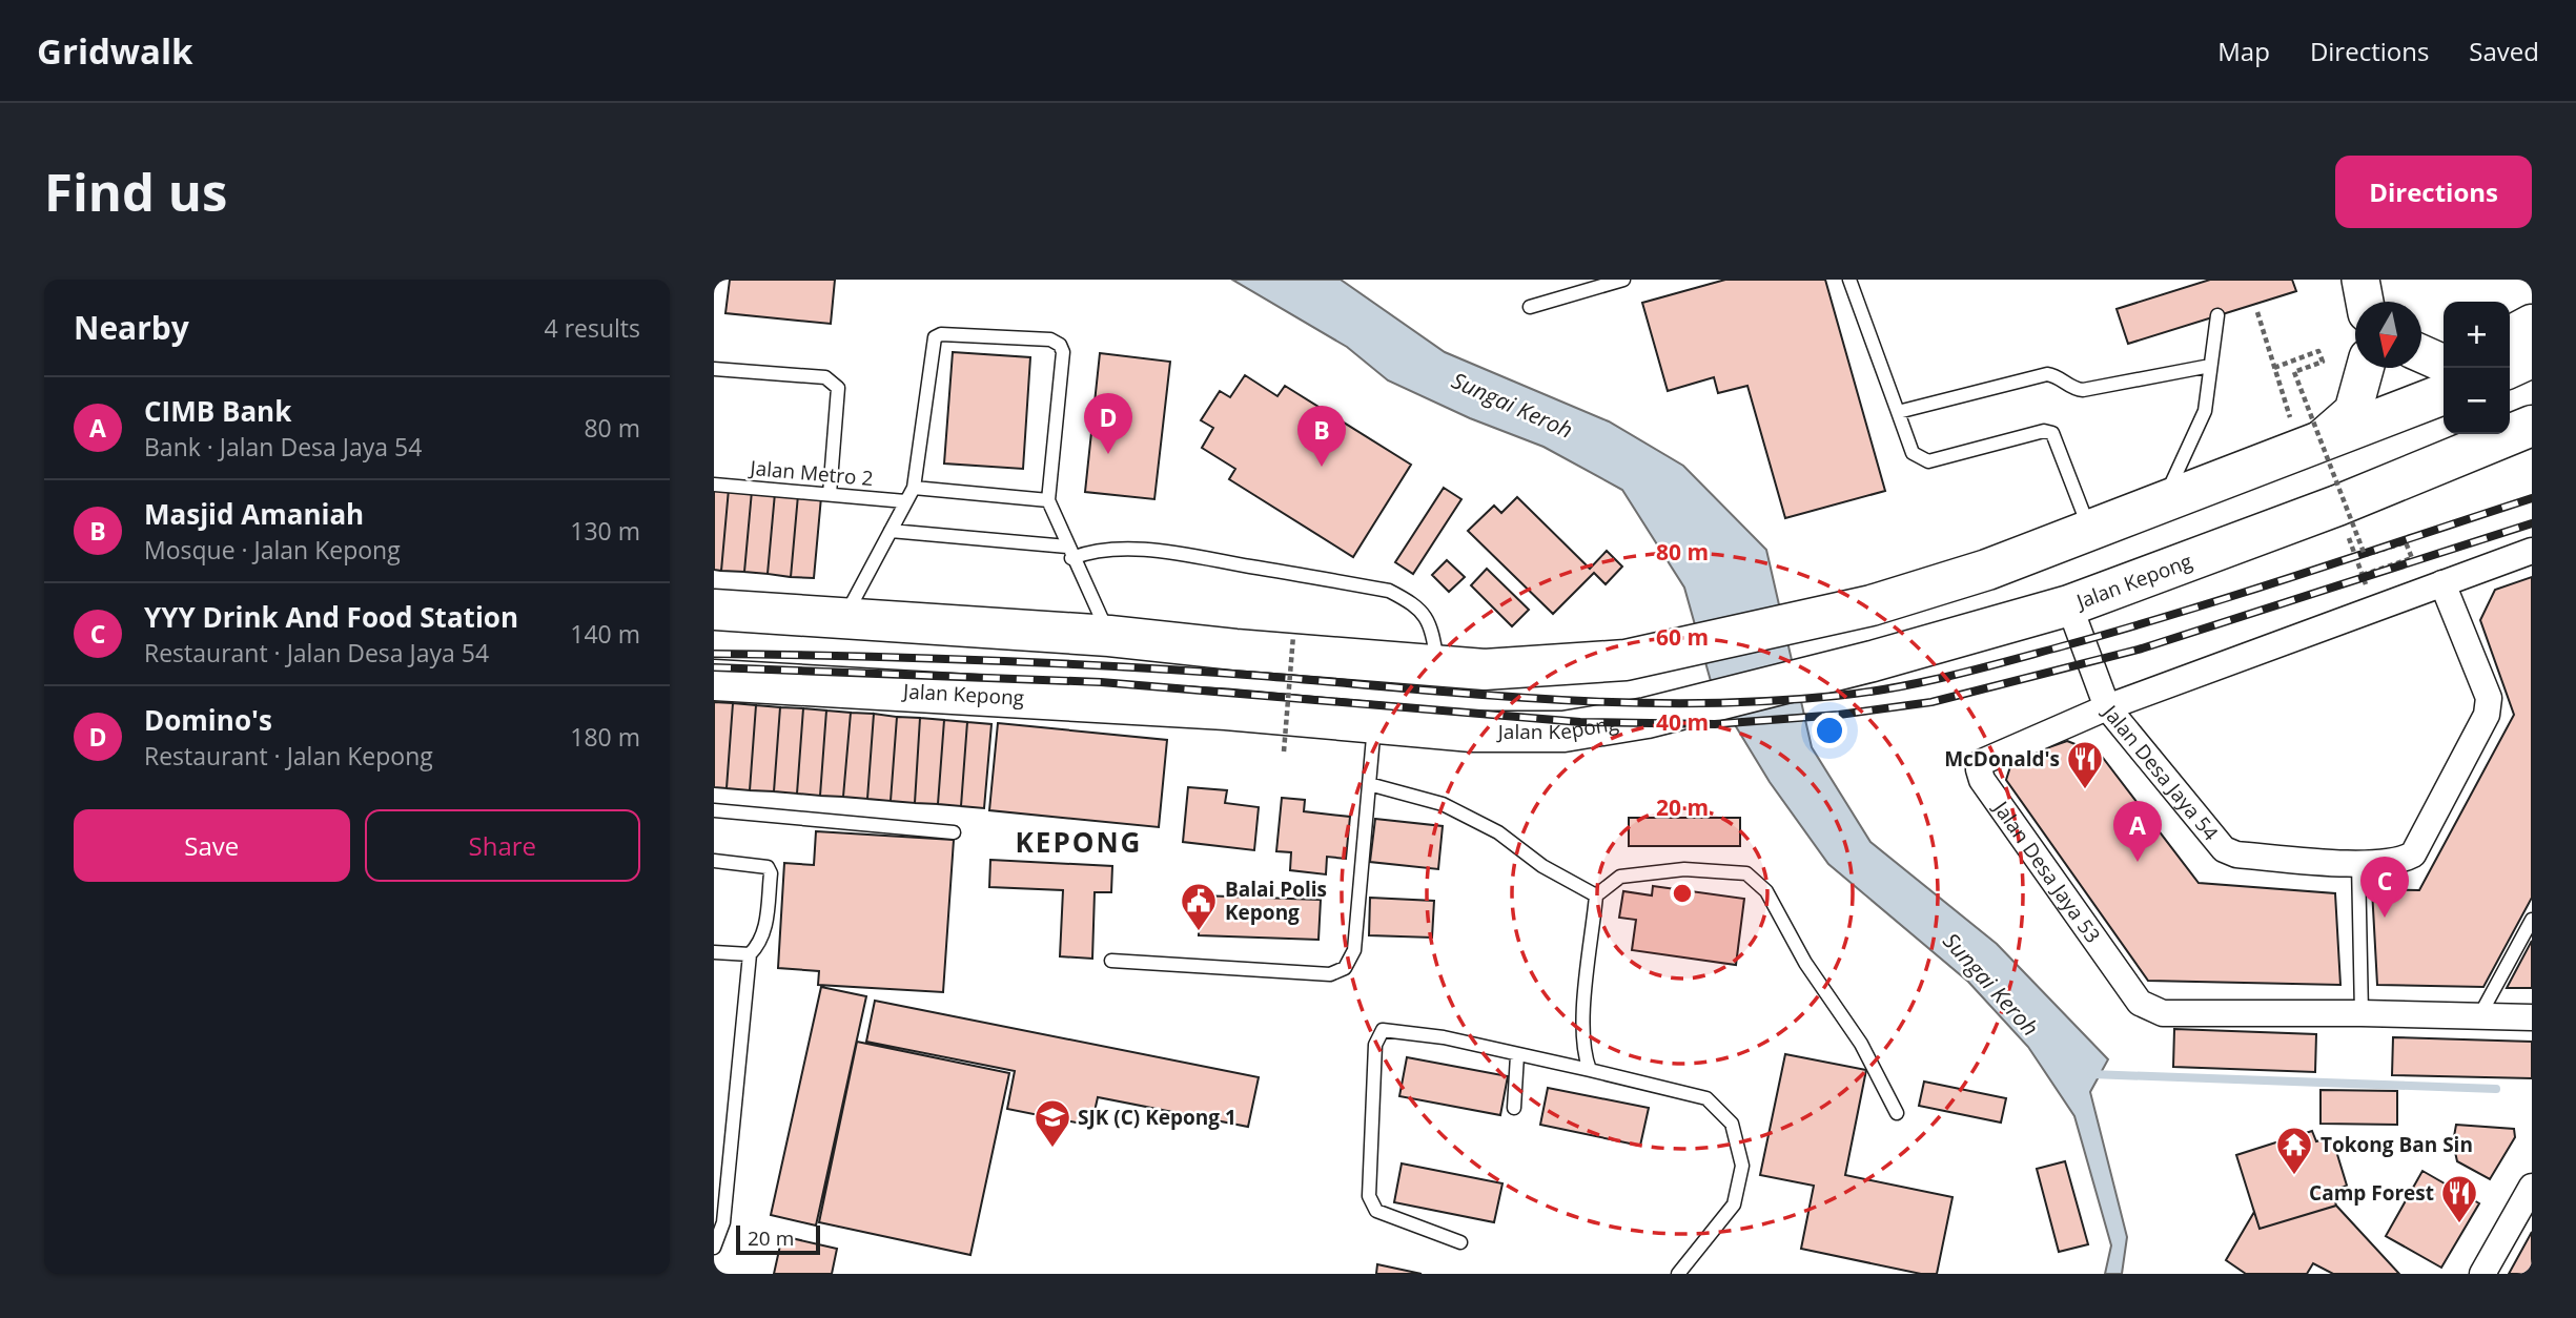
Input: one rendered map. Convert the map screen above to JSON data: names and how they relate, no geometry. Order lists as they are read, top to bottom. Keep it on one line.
{"streets":{"main road":["Jalan Kepong"],"street":["Jalan Desa Jaya 54","Jalan Desa Jaya 53"],"lane":["Jalan Metro 2"]},"crossings":[["Jalan Kepong","Jalan Desa Jaya 54"],["Jalan Desa Jaya 54","Jalan Desa Jaya 53"]],"districts":["KEPONG"],"water":["Sungai Keroh"],"places":{"restaurant":["McDonald's","Camp Forest"],"public building":["Balai Polis Kepong"],"school or university":["SJK (C) Kepong 1"],"temple":["Tokong Ban Sin"]},"scale_bar":"20 m","north":"bottom","page":{"header":"Gridwalk","nav":["Map","Directions","Saved"],"buttons":["Directions",["Save","Share"]],"title":"Find us","heading":["Nearby","4 results"],"map_buttons":["+","−"],"list":[{"mark":"A","name":"CIMB Bank","note":"Bank · Jalan Desa Jaya 54","value":"80 m"},{"mark":"B","name":"Masjid Amaniah","note":"Mosque · Jalan Kepong","value":"130 m"},{"mark":"C","name":"YYY Drink And Food Station","note":"Restaurant · Jalan Desa Jaya 54","value":"140 m"},{"mark":"D","name":"Domino's","note":"Restaurant · Jalan Kepong","value":"180 m"}],"pins":["D","B","A","C"],"scale":"20 m"},"rings":["80 m","60 m","40 m","20 m"]}
